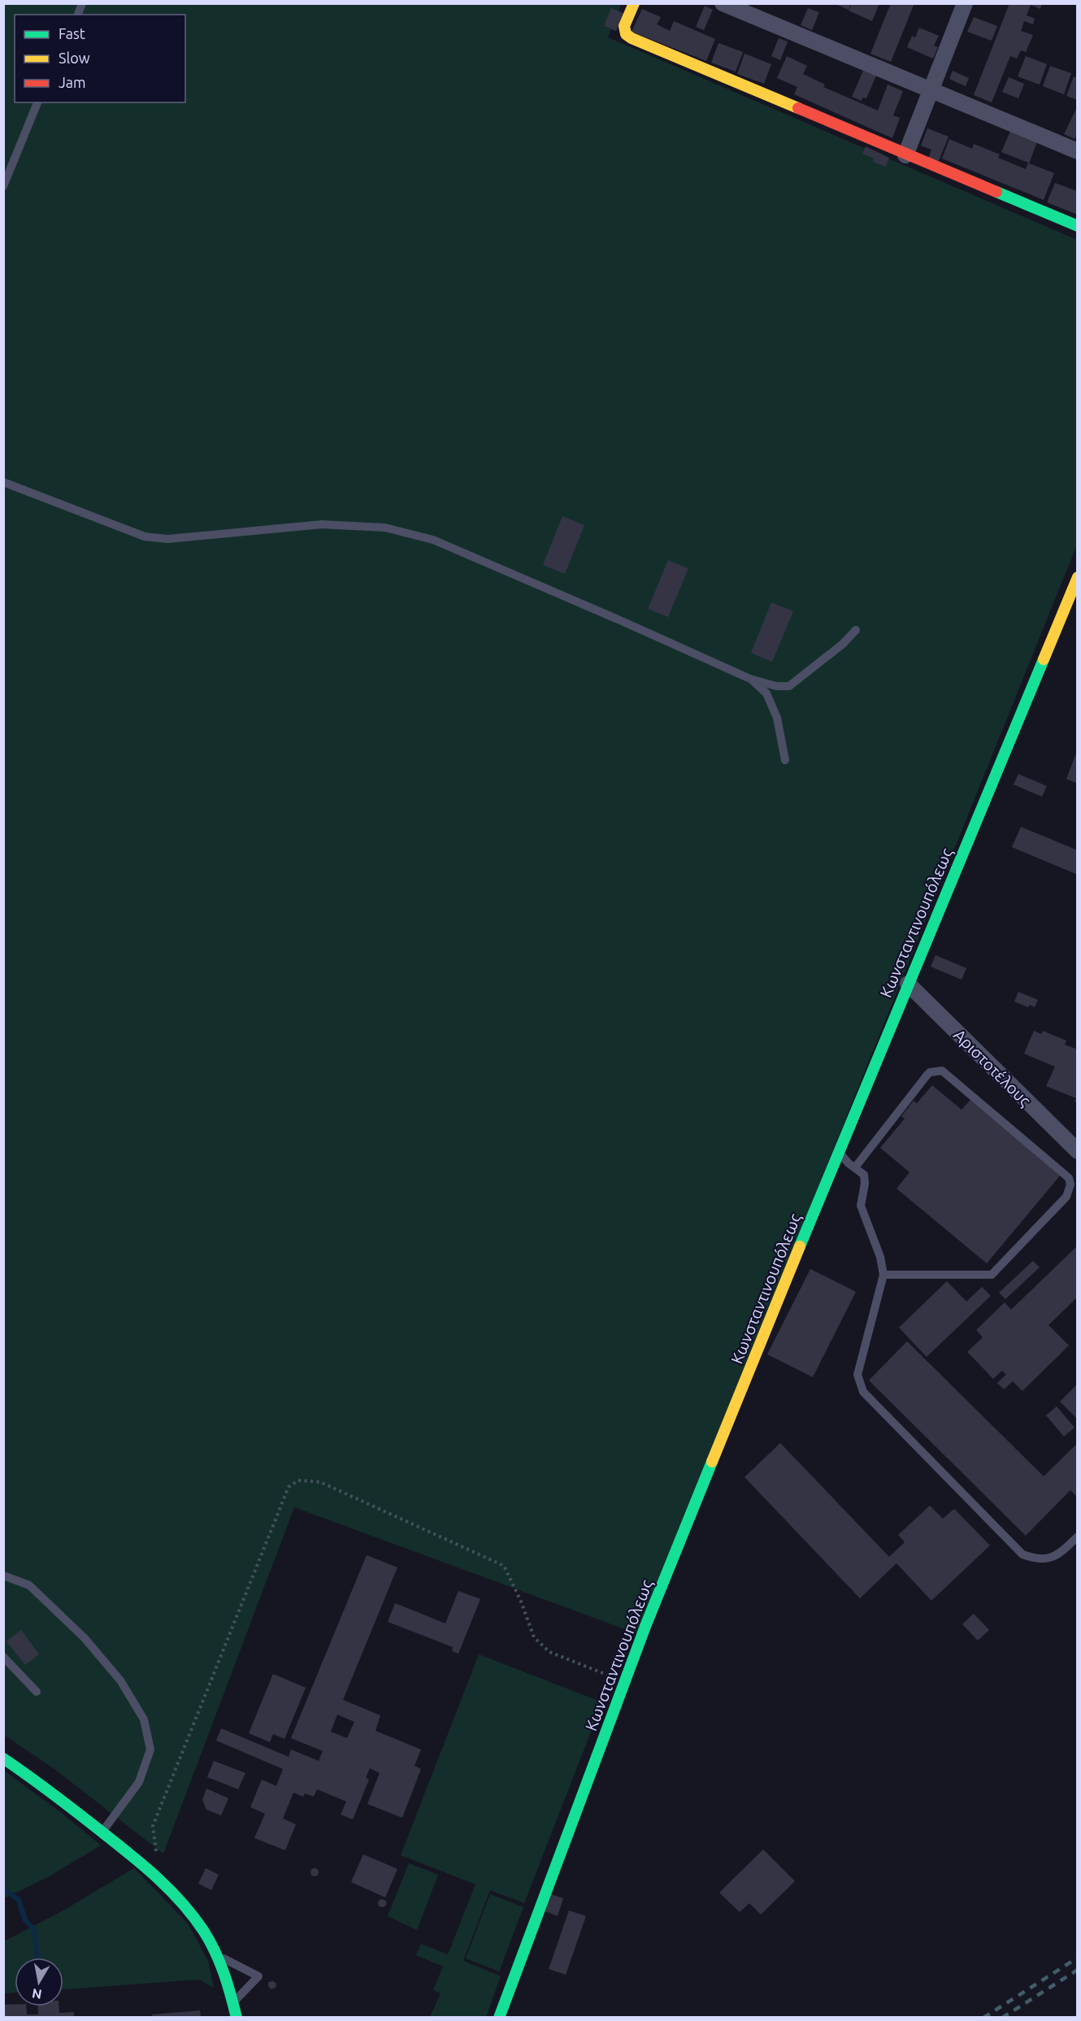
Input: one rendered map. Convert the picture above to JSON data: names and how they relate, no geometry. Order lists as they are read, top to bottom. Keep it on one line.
{"streets":{"street":["Κωνσταντινουπόλεως","Αριστοτέλους"]},"crossings":[["Κωνσταντινουπόλεως","Αριστοτέλους"]],"legend":["Fast","Slow","Jam"],"north":"bottom"}
